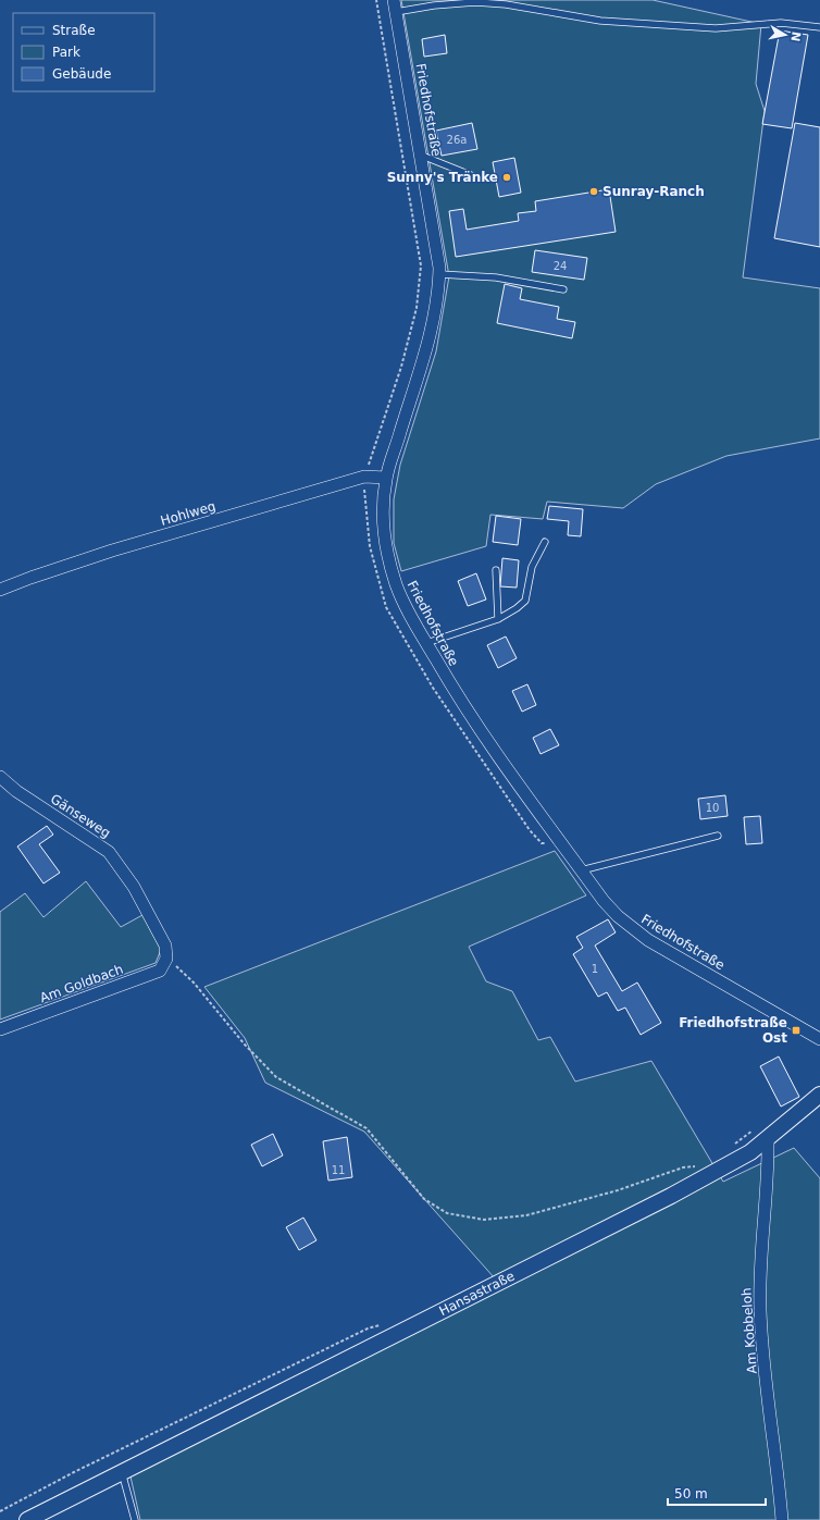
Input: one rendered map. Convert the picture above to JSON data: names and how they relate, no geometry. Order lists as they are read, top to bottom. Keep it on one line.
{"streets":{"street":["Friedhofstraße","Hohlweg","Gänseweg","Am Goldbach","Hansastraße","Am Kobbeloh"]},"crossings":[["Friedhofstraße","Hohlweg"],["Gänseweg","Am Goldbach"],["Hansastraße","Am Kobbeloh"]],"places":{"other":["Sunny's Tränke","Sunray-Ranch"],"transit":["Friedhofstraße Ost"]},"house_numbers":["26a","24","10","1","11"],"legend":["Straße","Park","Gebäude"],"scale_bar":"50 m","north":"right"}
